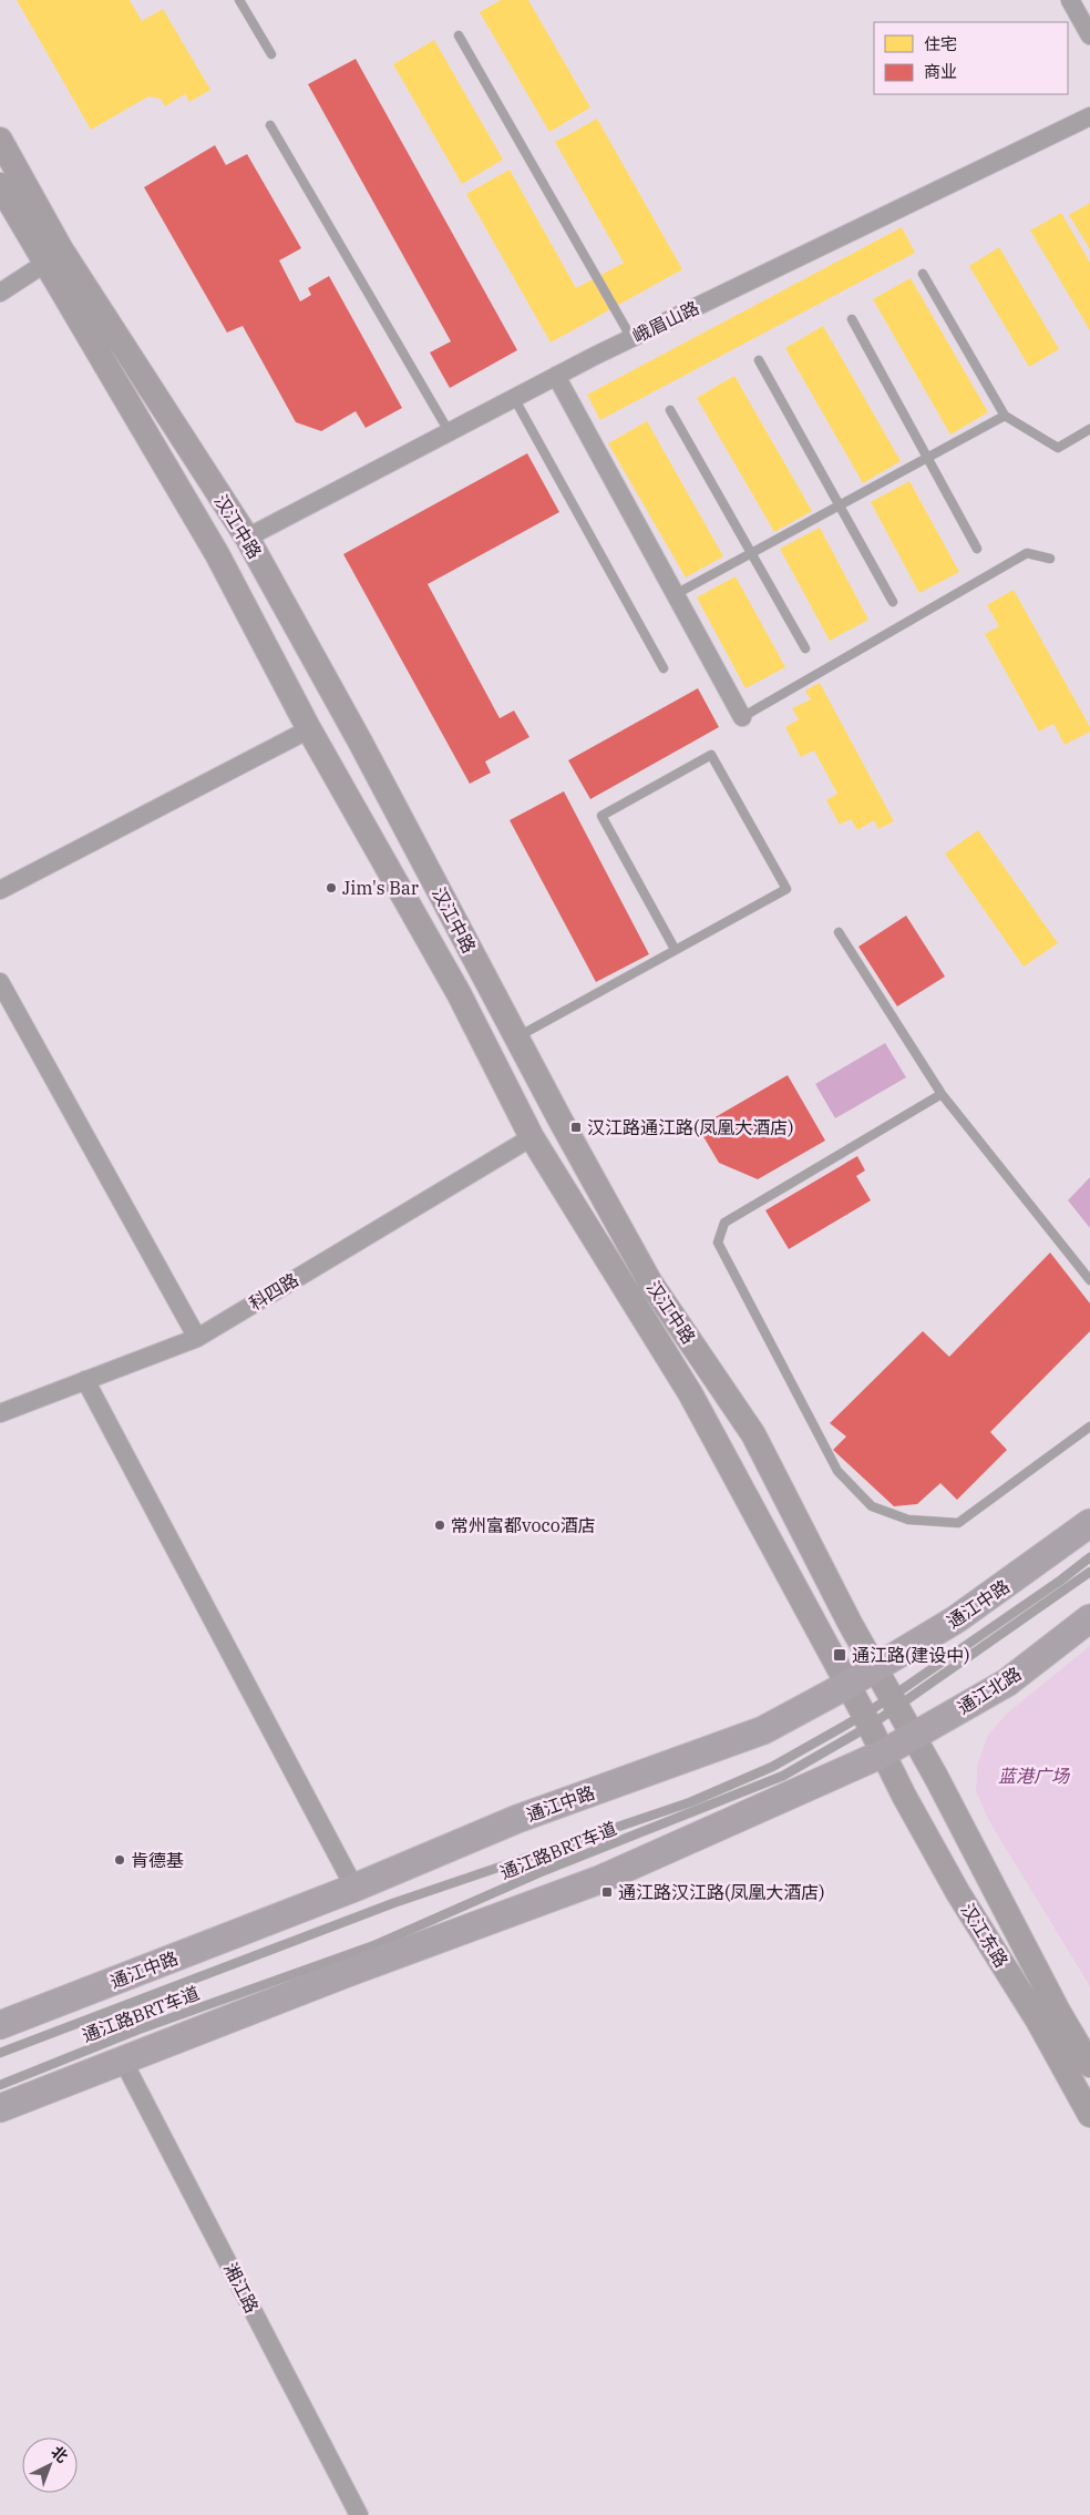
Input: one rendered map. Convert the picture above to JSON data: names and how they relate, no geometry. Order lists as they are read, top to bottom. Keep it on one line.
{"streets":{"main road":["汉江中路","通江中路","通江北路","汉江东路"],"street":["峨眉山路","科四路","湘江路"],"lane":["通江路BRT车道"]},"crossings":[["峨眉山路","汉江中路"],["汉江中路","科四路"],["汉江中路","通江中路"],["汉江中路","通江北路"],["汉江中路","通江路BRT车道"],["汉江中路","汉江东路"],["通江北路","汉江东路"],["通江路BRT车道","汉江东路"]],"parks":["蓝港广场"],"places":{"other":["Jim's Bar","常州富都voco酒店","肯德基"],"transit":["汉江路通江路(凤凰大酒店)","通江路(建设中)","通江路汉江路(凤凰大酒店)"]},"legend":["住宅","商业"],"north":"top right"}
